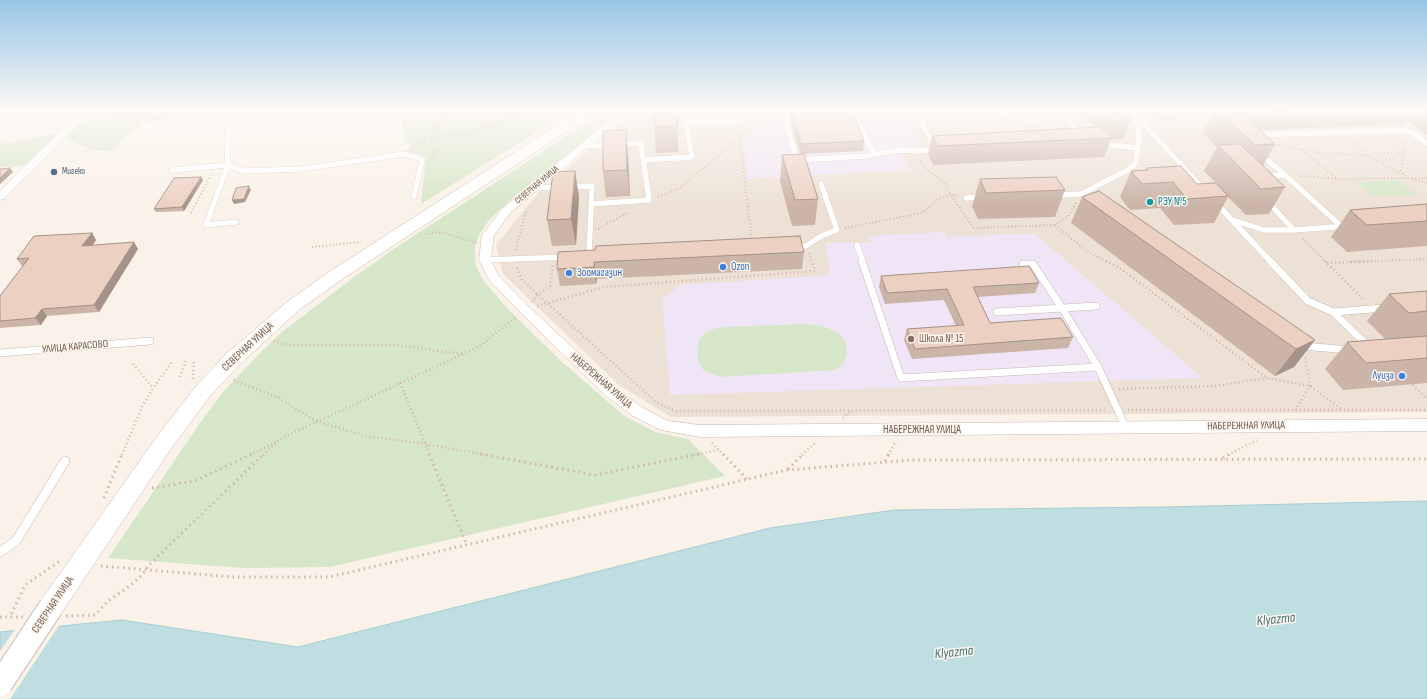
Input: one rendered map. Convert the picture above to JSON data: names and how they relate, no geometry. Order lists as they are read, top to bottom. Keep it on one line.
{"streets":{"main road":["СЕВЕРНАЯ УЛИЦА"],"street":["НАБЕРЕЖНАЯ УЛИЦА"],"lane":["УЛИЦА КАРАСОВО"]},"crossings":[["СЕВЕРНАЯ УЛИЦА","НАБЕРЕЖНАЯ УЛИЦА"]],"water":["Klyazma"],"places":["Мигеко","РЭУ №5","Ozon","Зоомагазин","Школа № 15","Луиза"]}
